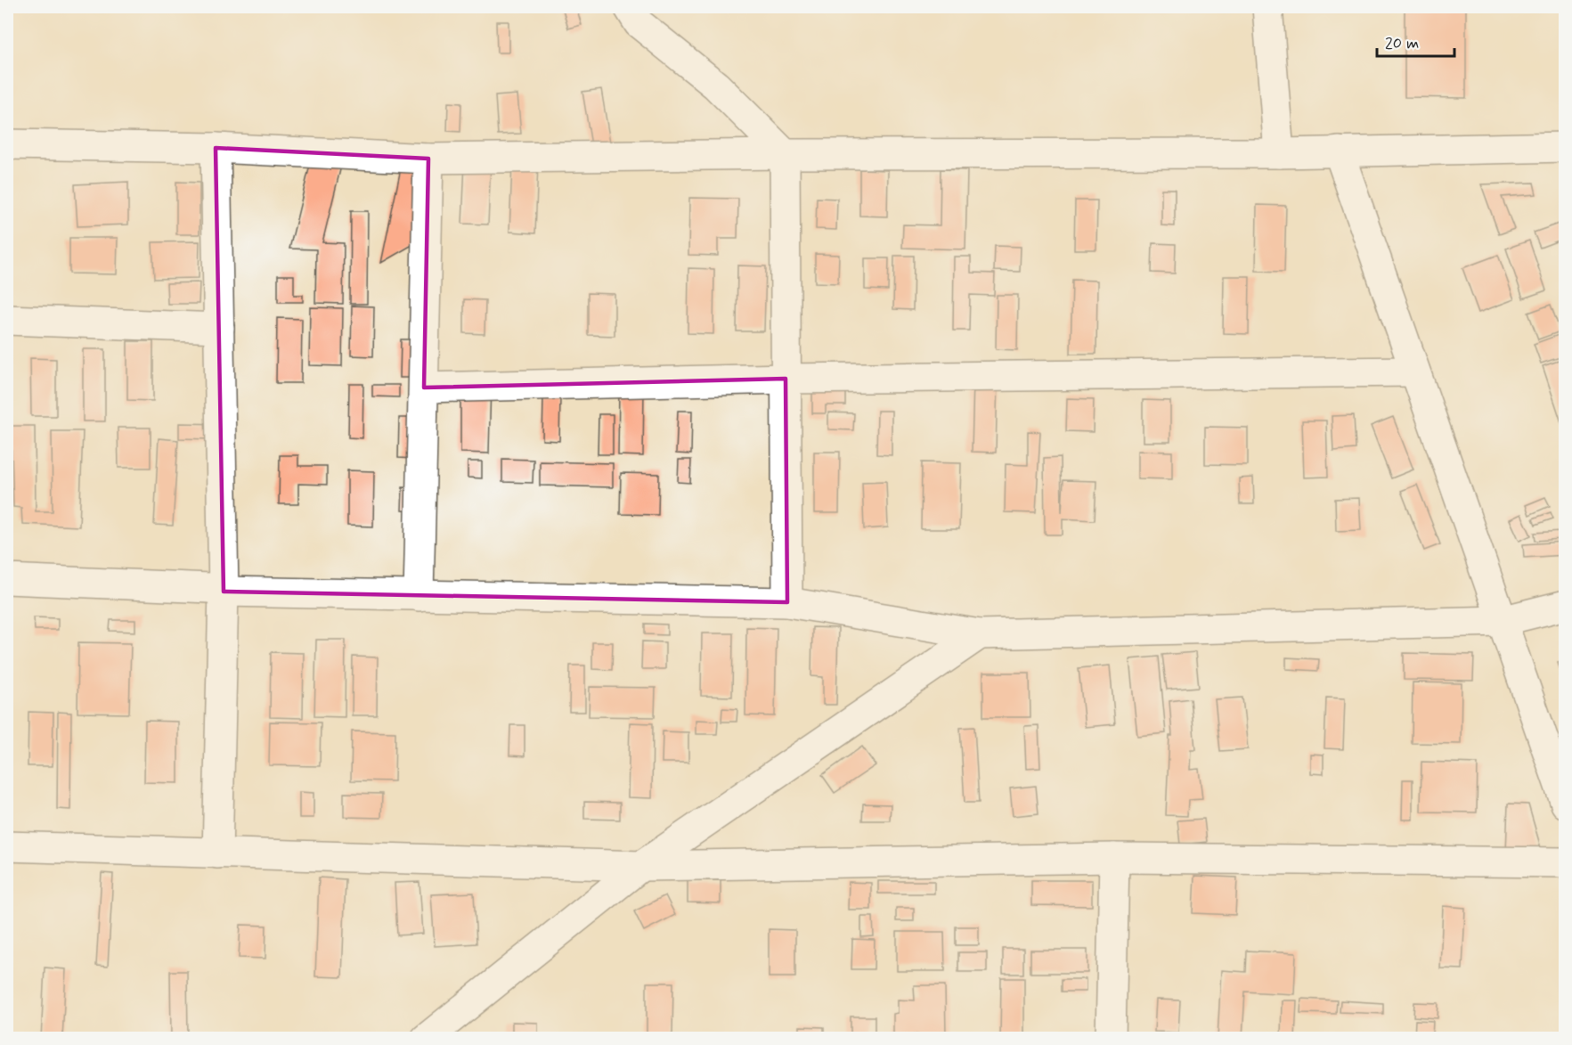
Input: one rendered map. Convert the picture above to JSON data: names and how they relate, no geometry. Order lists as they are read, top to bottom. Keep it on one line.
{"scale_bar":"20 m"}
